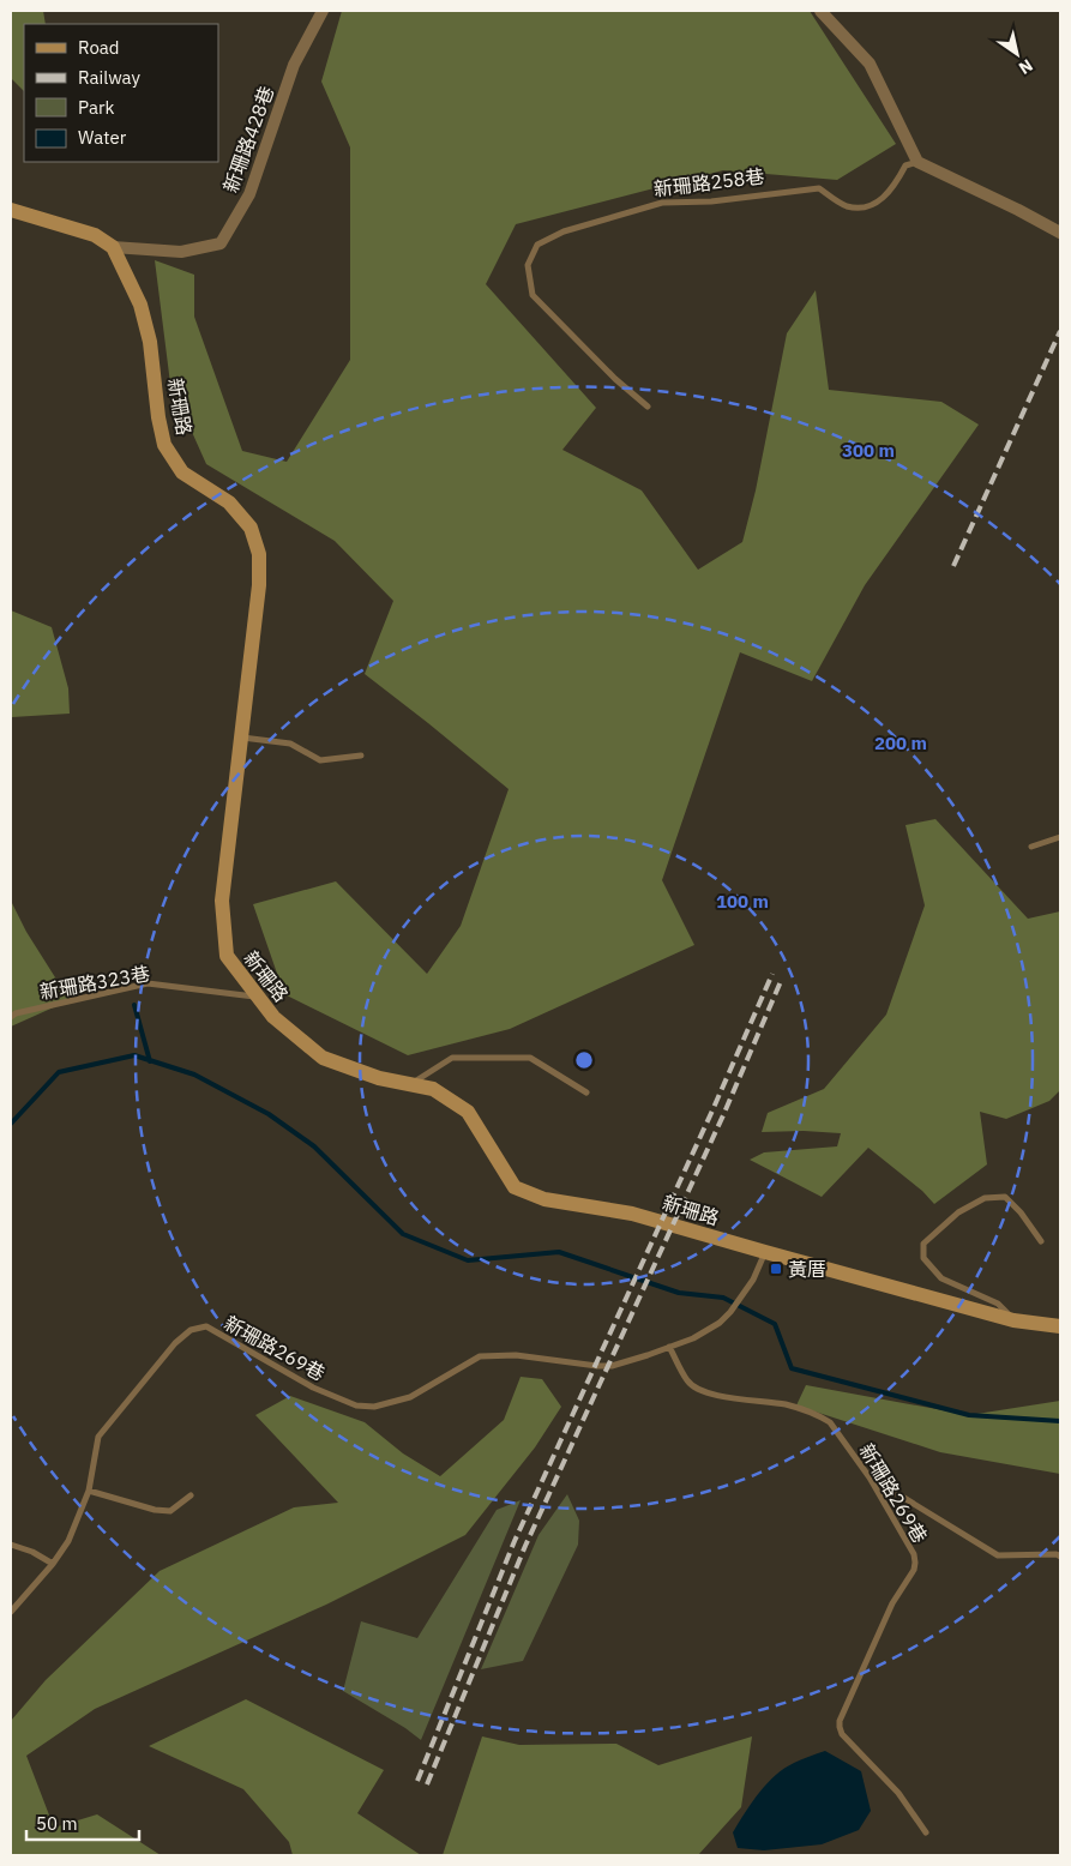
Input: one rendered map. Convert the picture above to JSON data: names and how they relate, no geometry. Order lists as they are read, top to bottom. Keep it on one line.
{"streets":{"street":["新珊路428巷","新珊路"],"lane":["新珊路258巷","新珊路323巷","新珊路269巷"]},"crossings":[["新珊路428巷","新珊路"],["新珊路","新珊路323巷"],["新珊路","新珊路269巷"]],"places":{"transit":["黃厝"]},"legend":["Road","Railway","Park","Water"],"scale_bar":"50 m","north":"bottom right","rings":["300 m","200 m","100 m"]}
